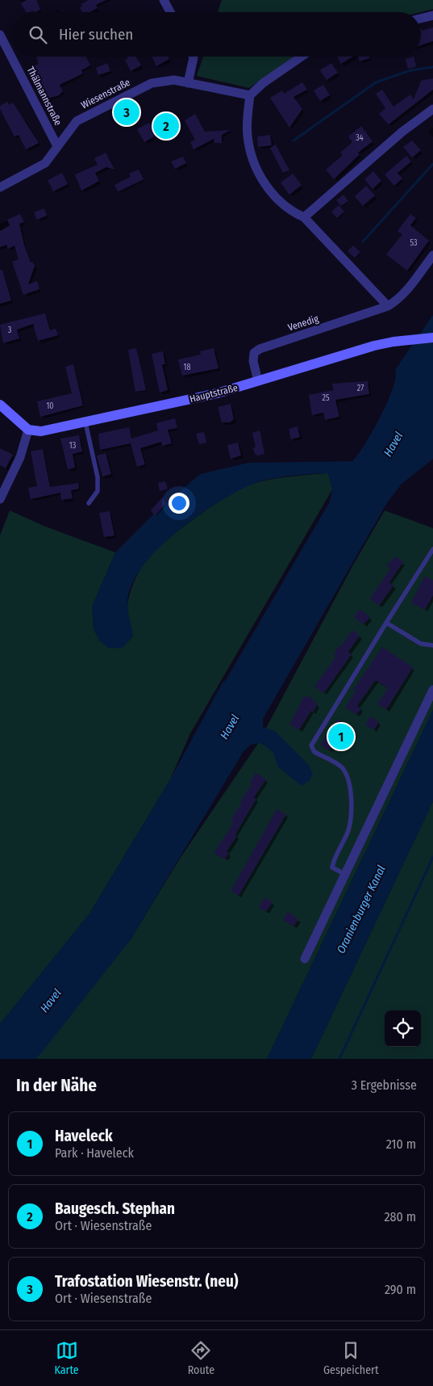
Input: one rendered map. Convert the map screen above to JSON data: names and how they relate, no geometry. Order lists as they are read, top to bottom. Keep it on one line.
{"streets":{"main road":["Hauptstraße"],"street":["Wiesenstraße","Thälmannstraße","Venedig"]},"crossings":[["Wiesenstraße","Thälmannstraße"],["Venedig","Hauptstraße"]],"water":["Havel","Oranienburger Kanal"],"house_numbers":["34","53","3","18","27","25","10","13"],"page":{"search":"Hier suchen","pins":["3","2","1"],"heading":["In der Nähe","3 Ergebnisse"],"list":[{"mark":"1","name":"Haveleck","note":"Park · Haveleck","value":"210 m"},{"mark":"2","name":"Baugesch. Stephan","note":"Ort · Wiesenstraße","value":"280 m"},{"mark":"3","name":"Trafostation Wiesenstr. (neu)","note":"Ort · Wiesenstraße","value":"290 m"}],"nav":["Karte","Route","Gespeichert"]}}
